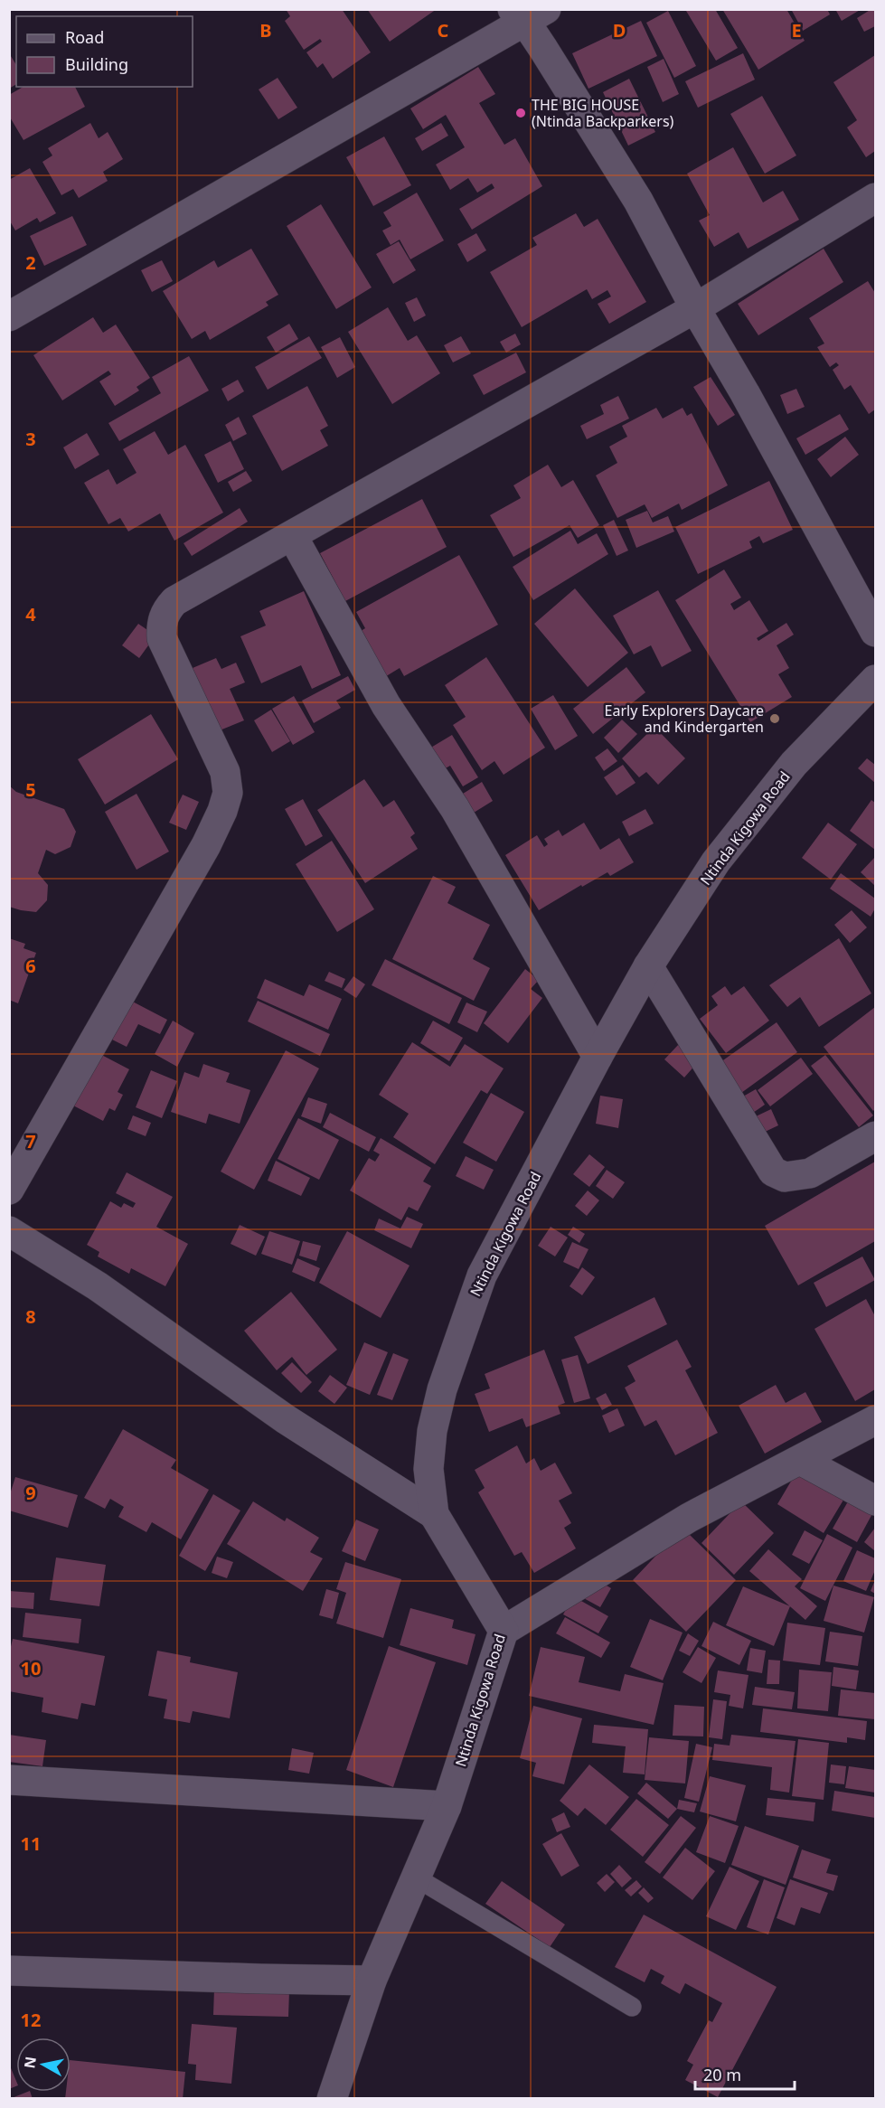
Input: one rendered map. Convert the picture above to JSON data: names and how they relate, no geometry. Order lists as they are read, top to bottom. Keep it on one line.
{"streets":{"street":["Ntinda Kigowa Road"]},"places":["THE BIG HOUSE (Ntinda Backparkers)","Early Explorers Daycare and Kindergarten"],"legend":["Road","Building"],"scale_bar":"20 m","north":"left","grid":{"columns":["B","C","D","E"],"rows":["2","3","4","5","6","7","8","9","10","11","12"]}}
